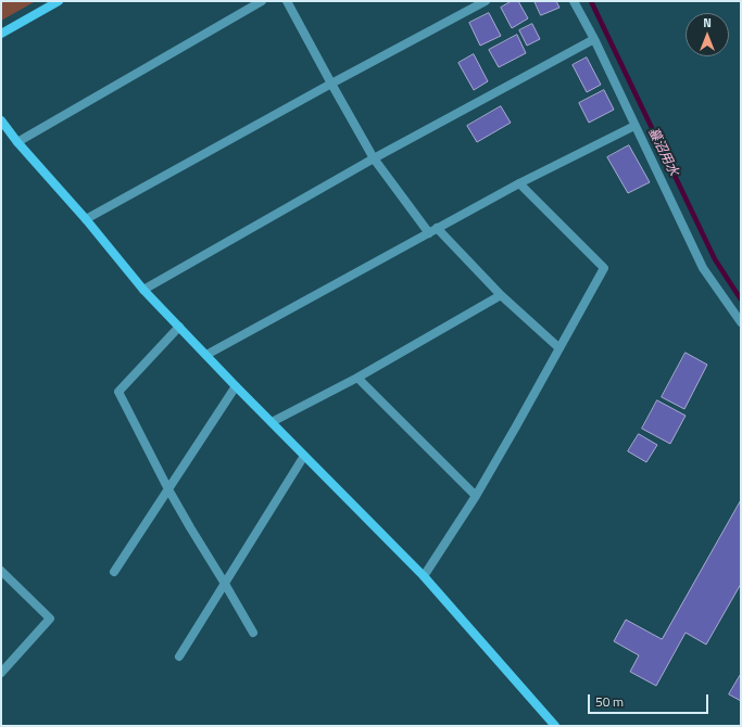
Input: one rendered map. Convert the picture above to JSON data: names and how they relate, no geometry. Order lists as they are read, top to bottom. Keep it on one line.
{"water":["蟇沼用水"],"scale_bar":"50 m","north":"top"}
